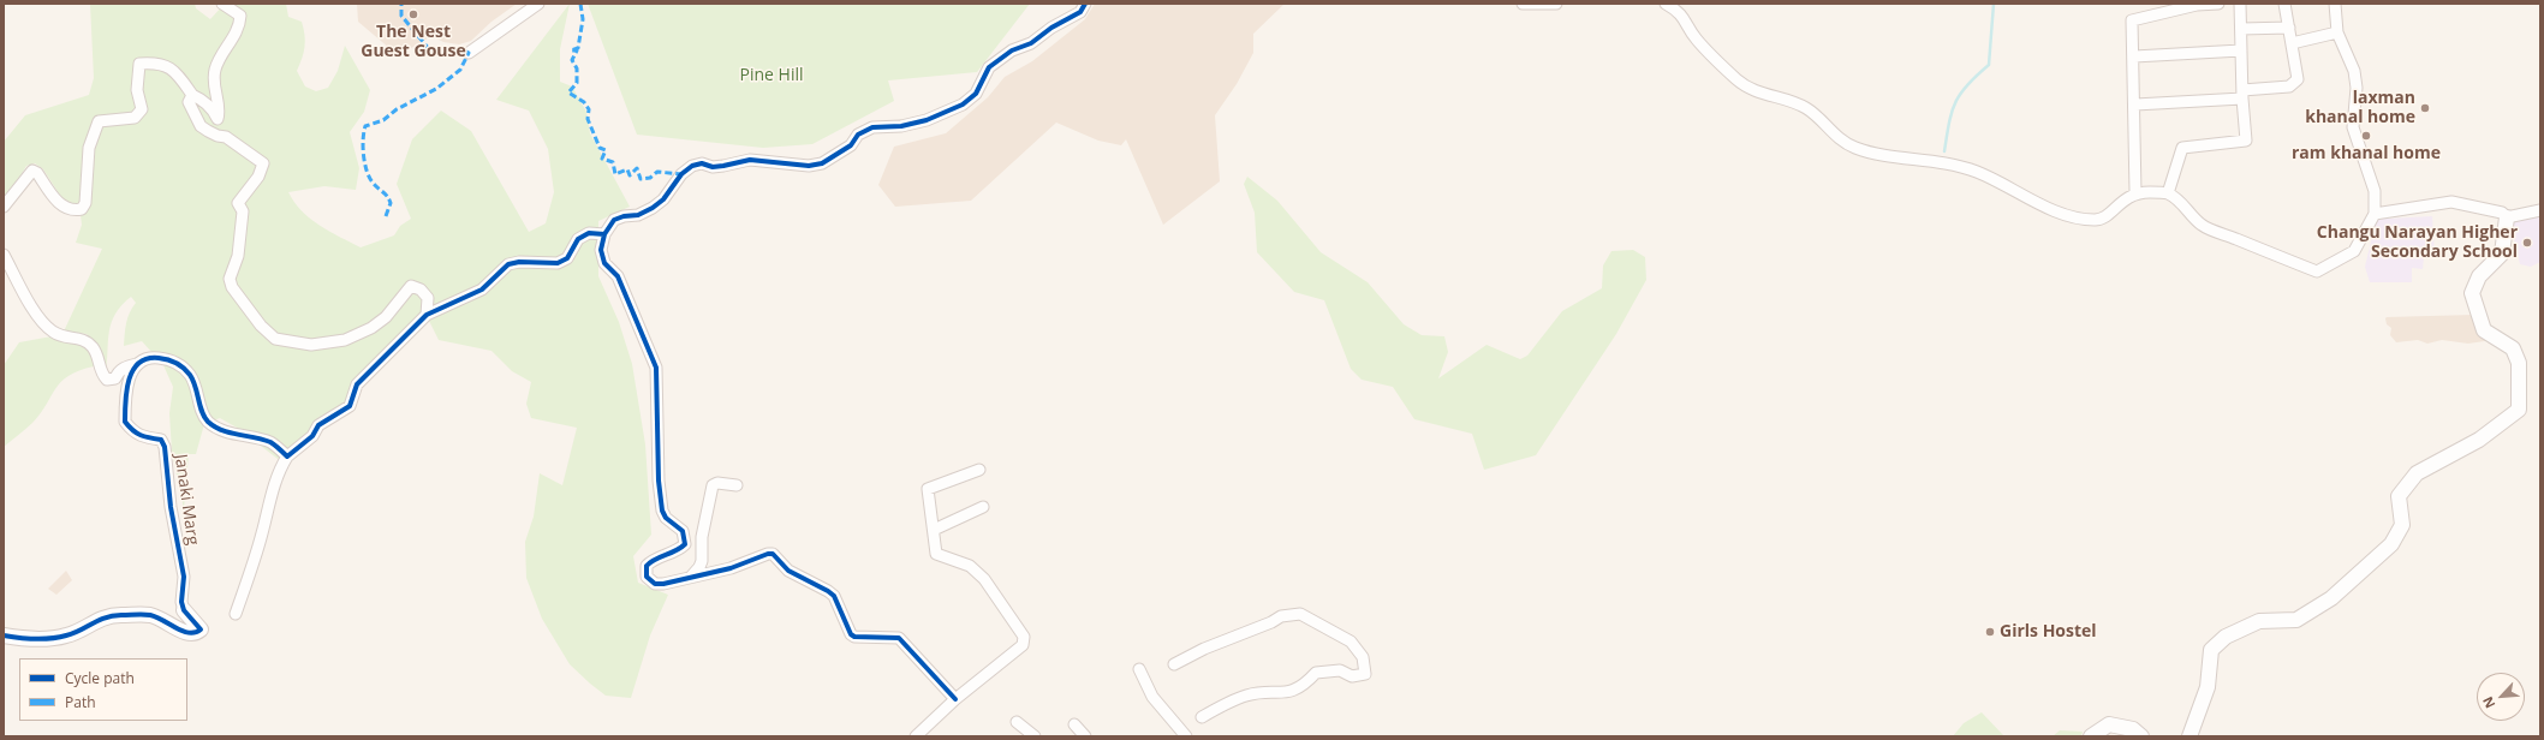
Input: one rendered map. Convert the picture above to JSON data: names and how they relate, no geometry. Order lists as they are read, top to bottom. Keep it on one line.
{"streets":{"street":["Janaki Marg"]},"parks":["Pine Hill"],"places":["The Nest Guest Gouse","laxman khanal home","ram khanal home","Changu Narayan Higher Secondary School","Girls Hostel"],"legend":["Cycle path","Path"],"north":"bottom left"}
